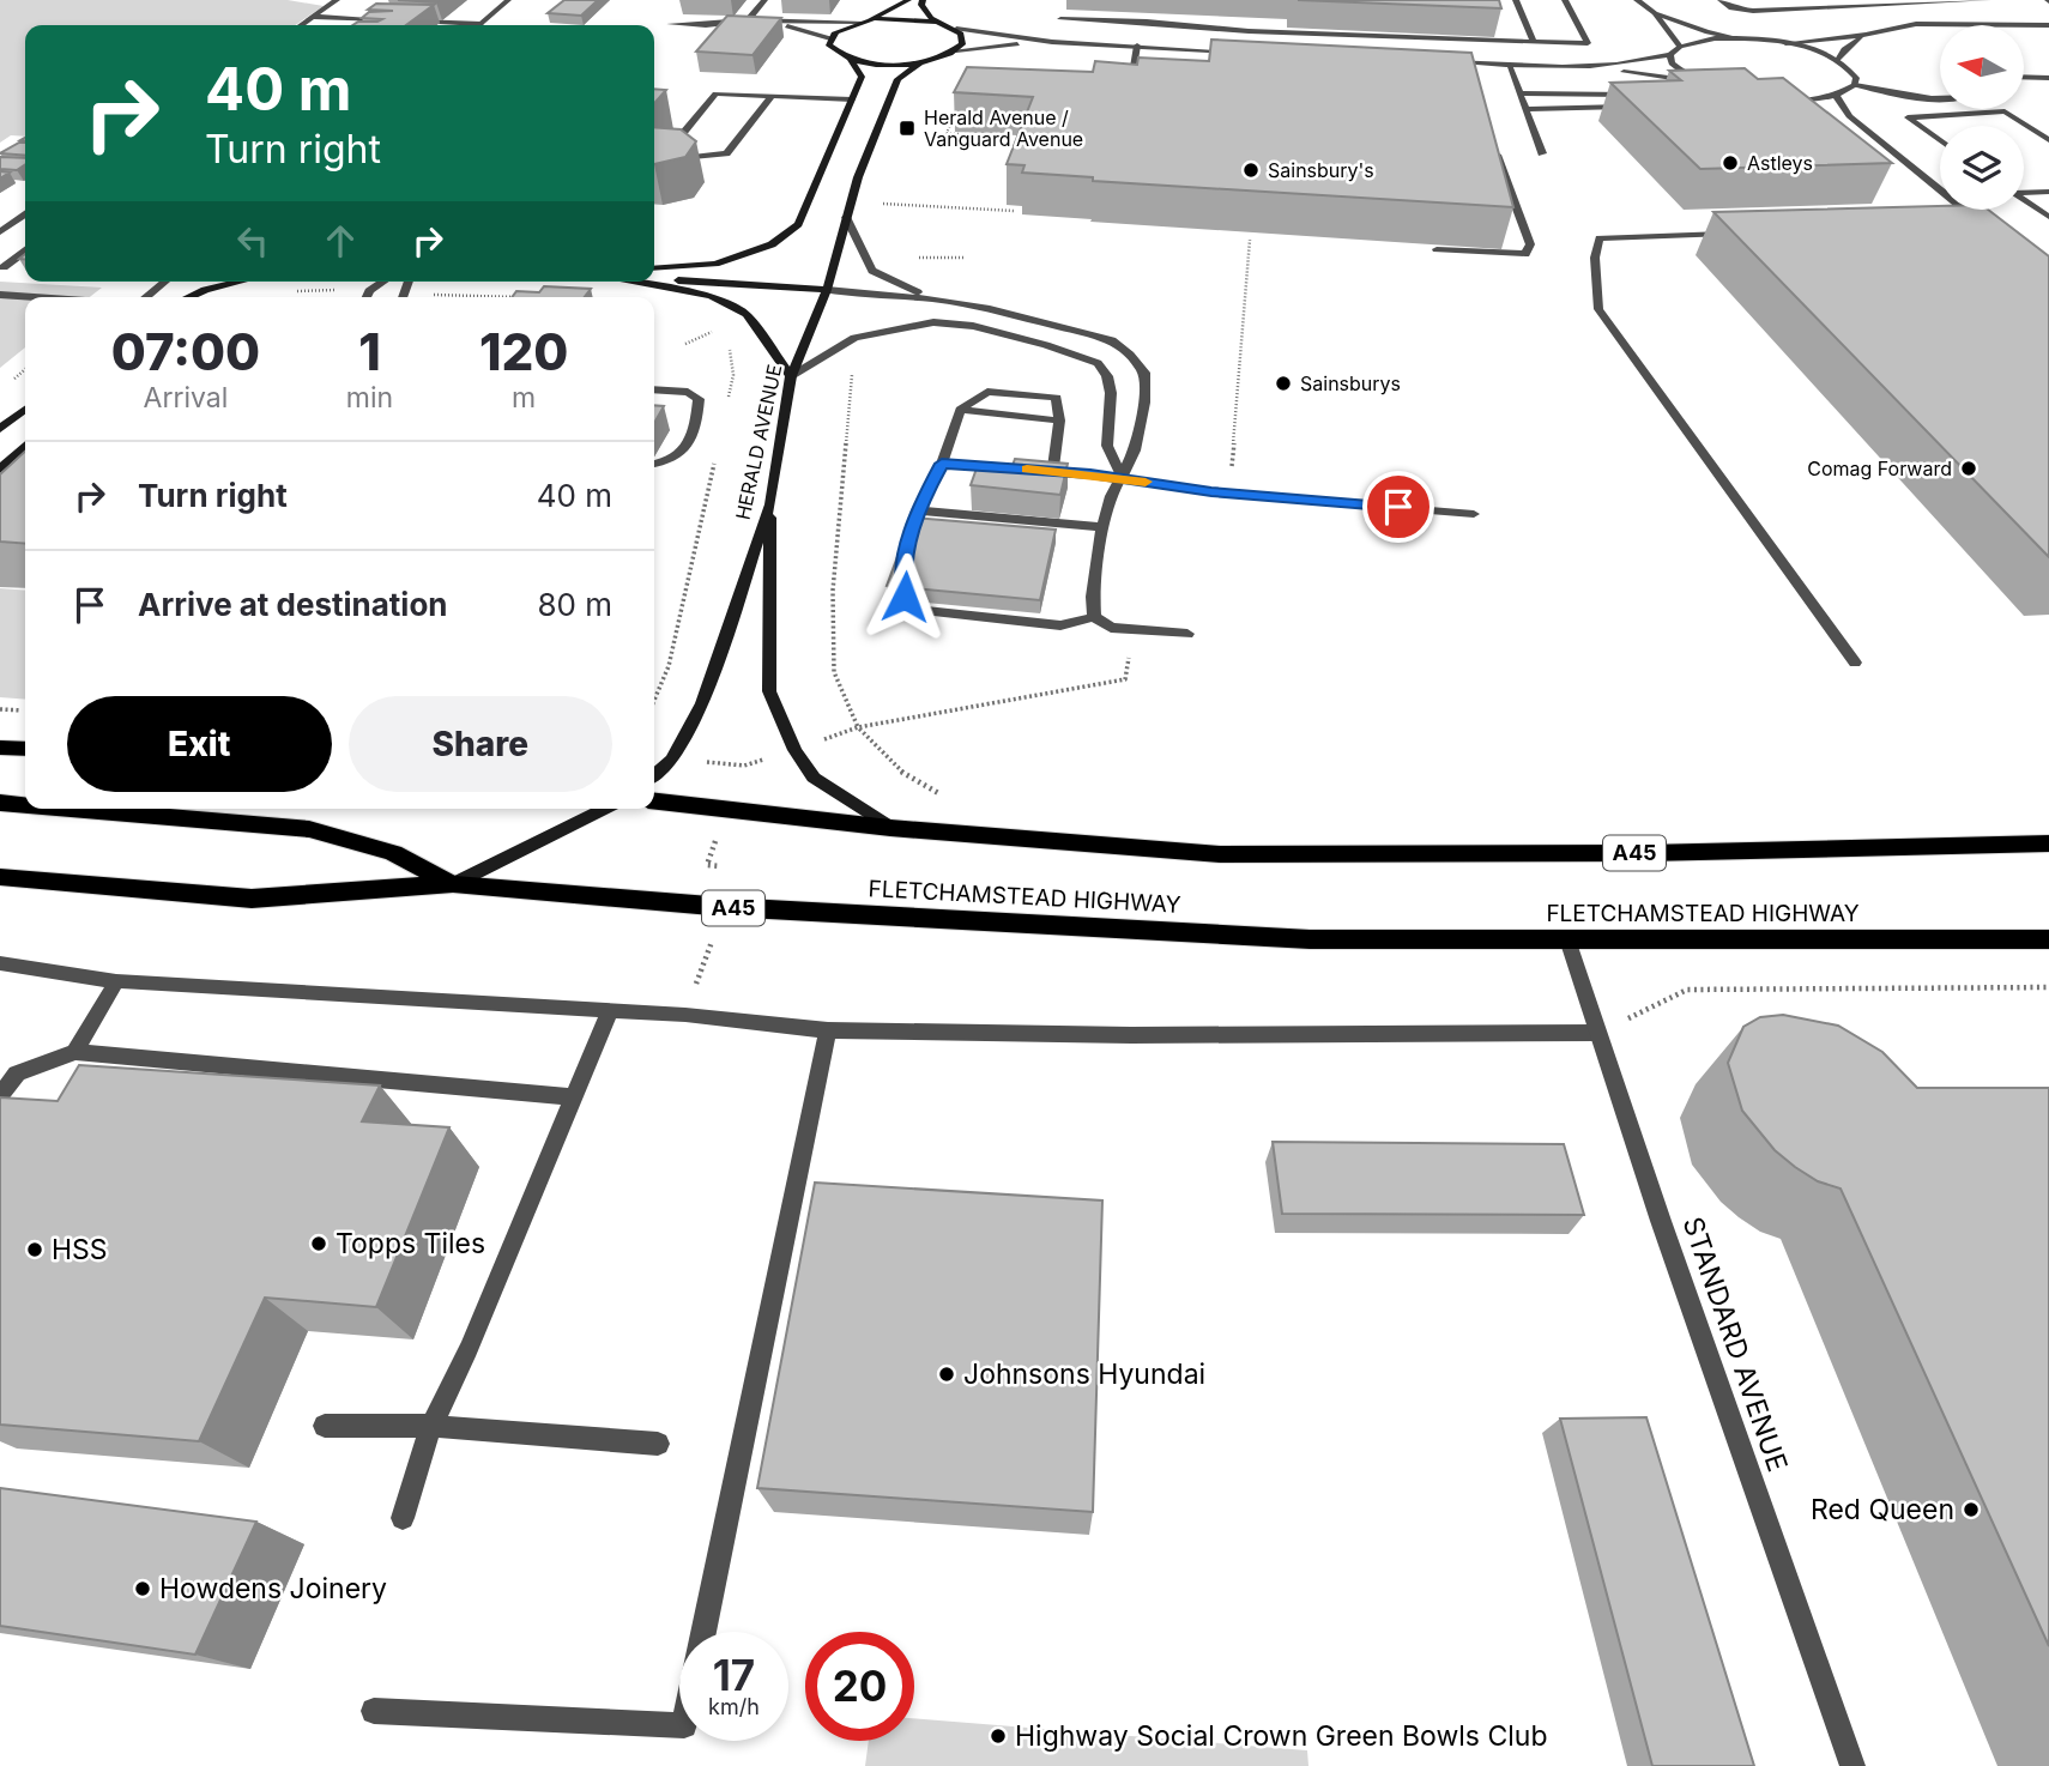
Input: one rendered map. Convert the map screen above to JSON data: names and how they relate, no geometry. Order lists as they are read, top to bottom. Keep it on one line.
{"streets":{"highway":["A45","FLETCHAMSTEAD HIGHWAY"],"main road":["HERALD AVENUE"],"street":["STANDARD AVENUE"]},"crossings":[["FLETCHAMSTEAD HIGHWAY","STANDARD AVENUE"]],"places":{"transit":["Herald Avenue / Vanguard Avenue"],"other":["Astleys","Sainsbury's","Sainsburys","Comag Forward","Topps Tiles","HSS","Johnsons Hyundai","Red Queen","Howdens Joinery","Highway Social Crown Green Bowls Club"]},"north":"left","page":{"turn":["40 m","Turn right"],"eta":["07:00","Arrival","1","min","120","m"],"list":[{"name":"Turn right","value":"40 m"},{"name":"Arrive at destination","value":"80 m"}],"buttons":["Exit","Share"],"speed":"17 km/h","limit":"20"}}
